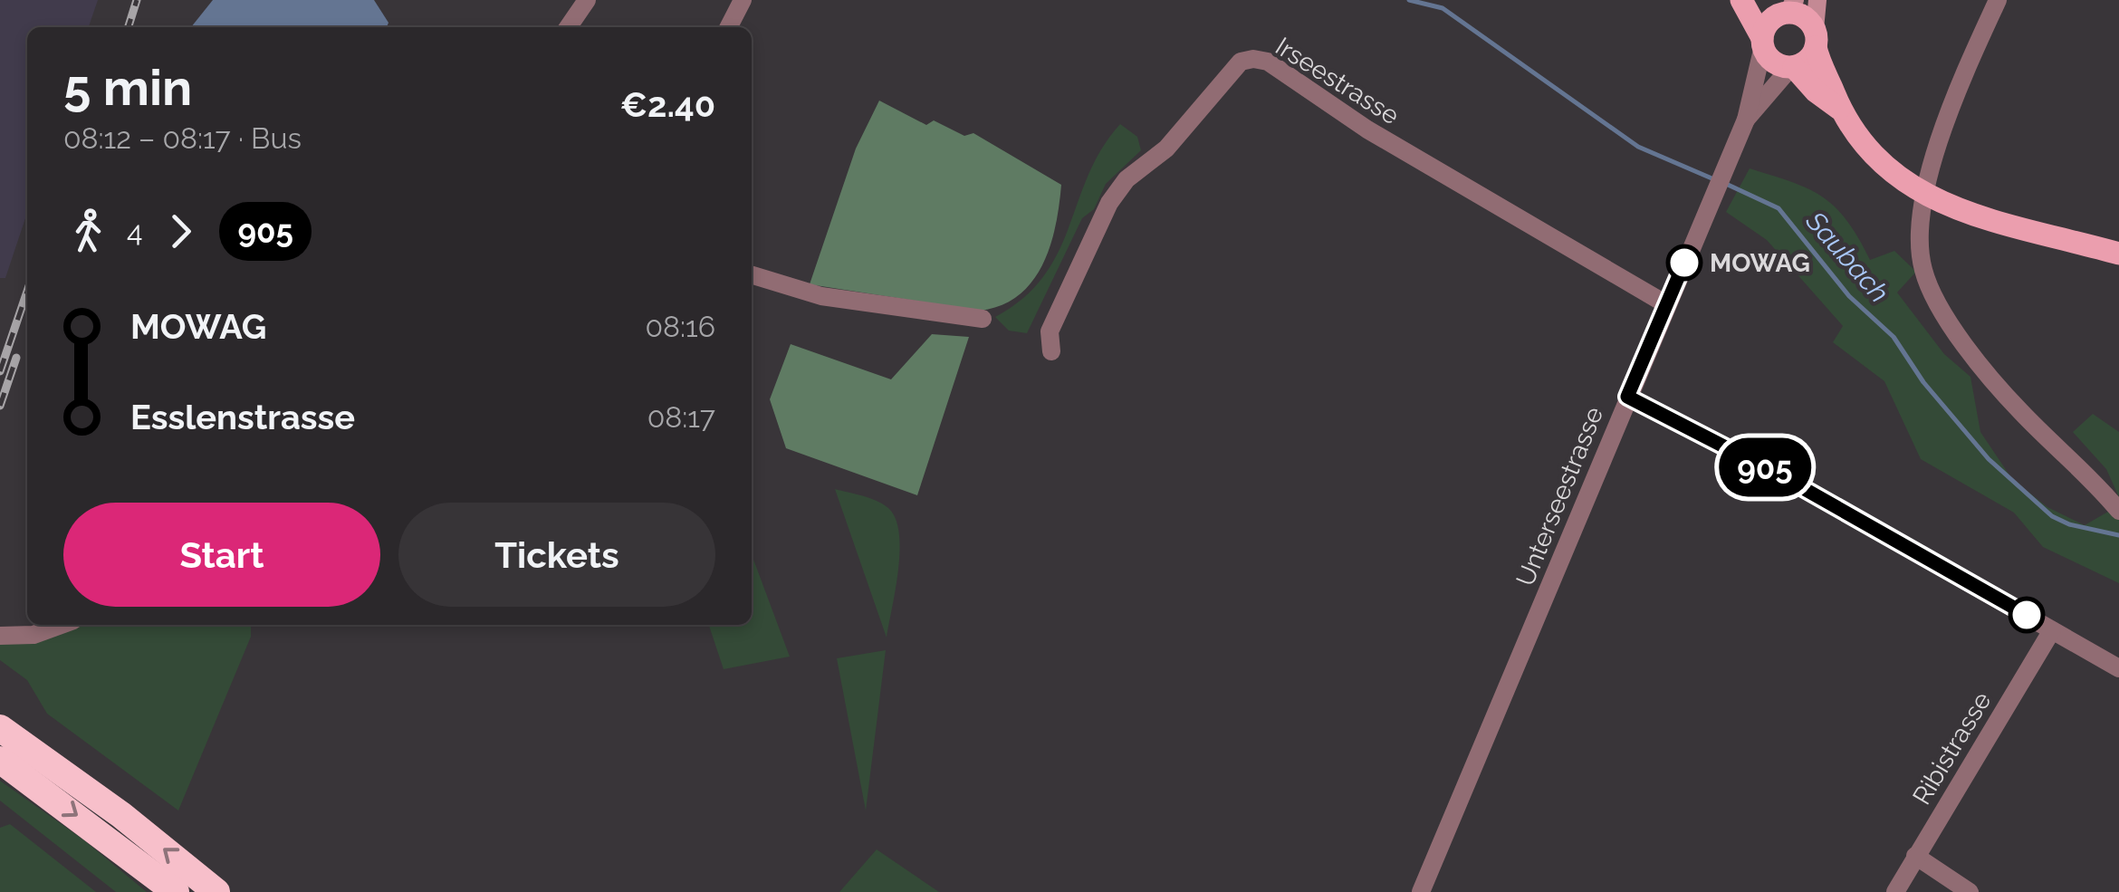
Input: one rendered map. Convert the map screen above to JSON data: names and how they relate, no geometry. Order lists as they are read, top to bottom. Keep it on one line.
{"streets":{"street":["Irseestrasse","Unterseestrasse","Ribistrasse"]},"crossings":[["Irseestrasse","Unterseestrasse"]],"water":["Saubach"],"places":["MOWAG"],"lines":["bus line 905"],"page":{"on_map":"905","heading":["5 min","08:12 – 08:17 · Bus","€2.40"],"legs":["4","905"],"list":[{"name":"MOWAG","value":"08:16"},{"name":"Esslenstrasse","value":"08:17"}],"buttons":["Start","Tickets"]}}
